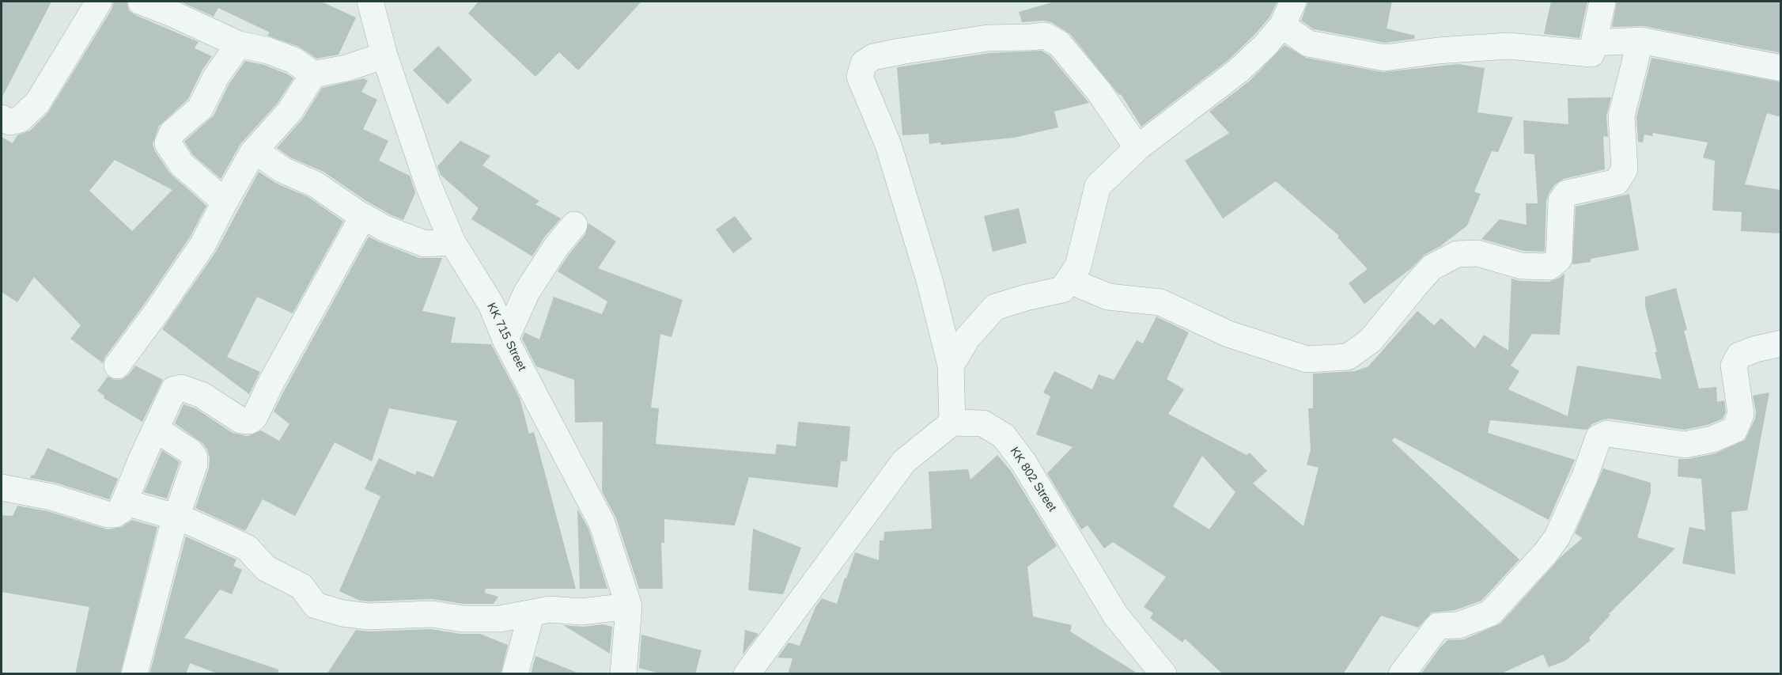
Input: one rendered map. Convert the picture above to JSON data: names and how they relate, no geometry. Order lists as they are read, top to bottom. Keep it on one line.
{"streets":{"street":["KK 715 Street","KK 802 Street"]}}
